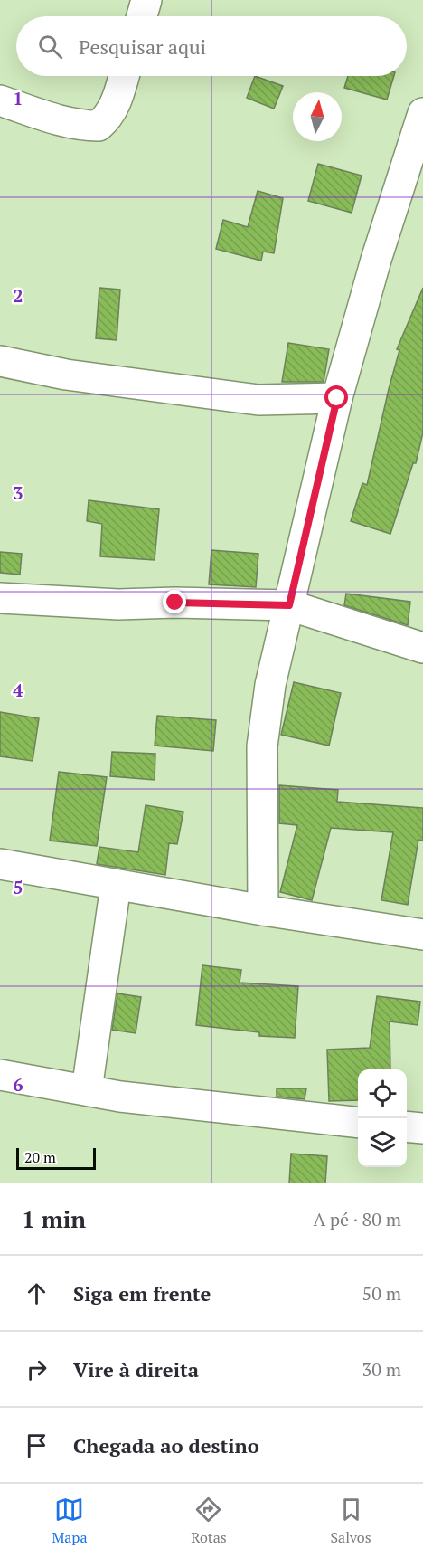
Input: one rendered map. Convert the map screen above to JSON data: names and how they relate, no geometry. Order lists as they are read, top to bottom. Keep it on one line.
{"scale_bar":"20 m","north":"top","page":{"search":"Pesquisar aqui","scale":"20 m","heading":["1 min","A pé · 80 m"],"list":[["Siga em frente","50 m"],["Vire à direita","30 m"],"Chegada ao destino"],"nav":["Mapa","Rotas","Salvos"]},"grid":{"rows":["1","2","3","4","5","6"]}}
